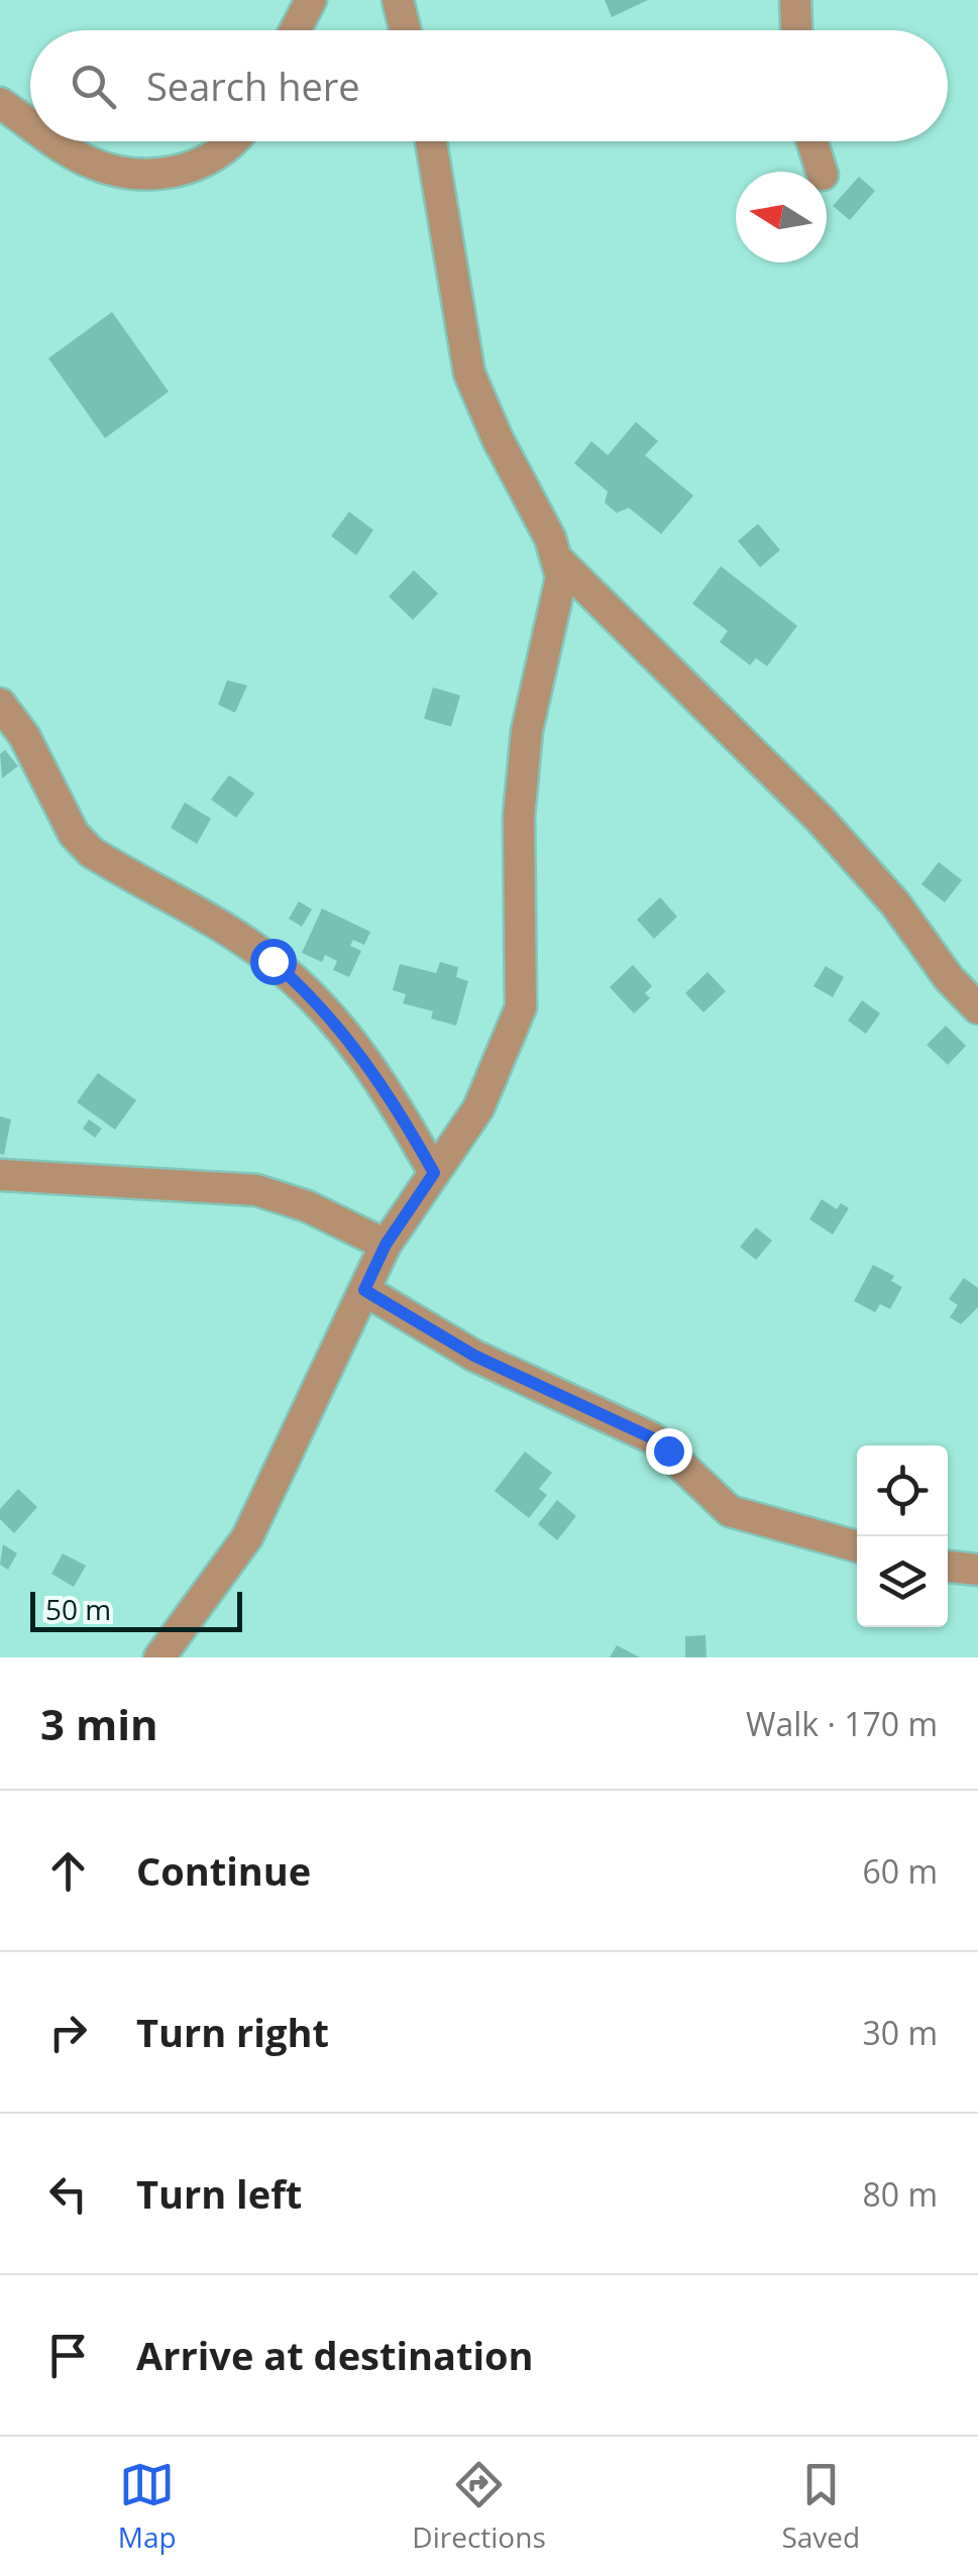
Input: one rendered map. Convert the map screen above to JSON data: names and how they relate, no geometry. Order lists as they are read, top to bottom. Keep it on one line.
{"scale_bar":"50 m","north":"left","page":{"search":"Search here","scale":"50 m","heading":["3 min","Walk · 170 m"],"list":[["Continue","60 m"],["Turn right","30 m"],["Turn left","80 m"],"Arrive at destination"],"nav":["Map","Directions","Saved"]}}
